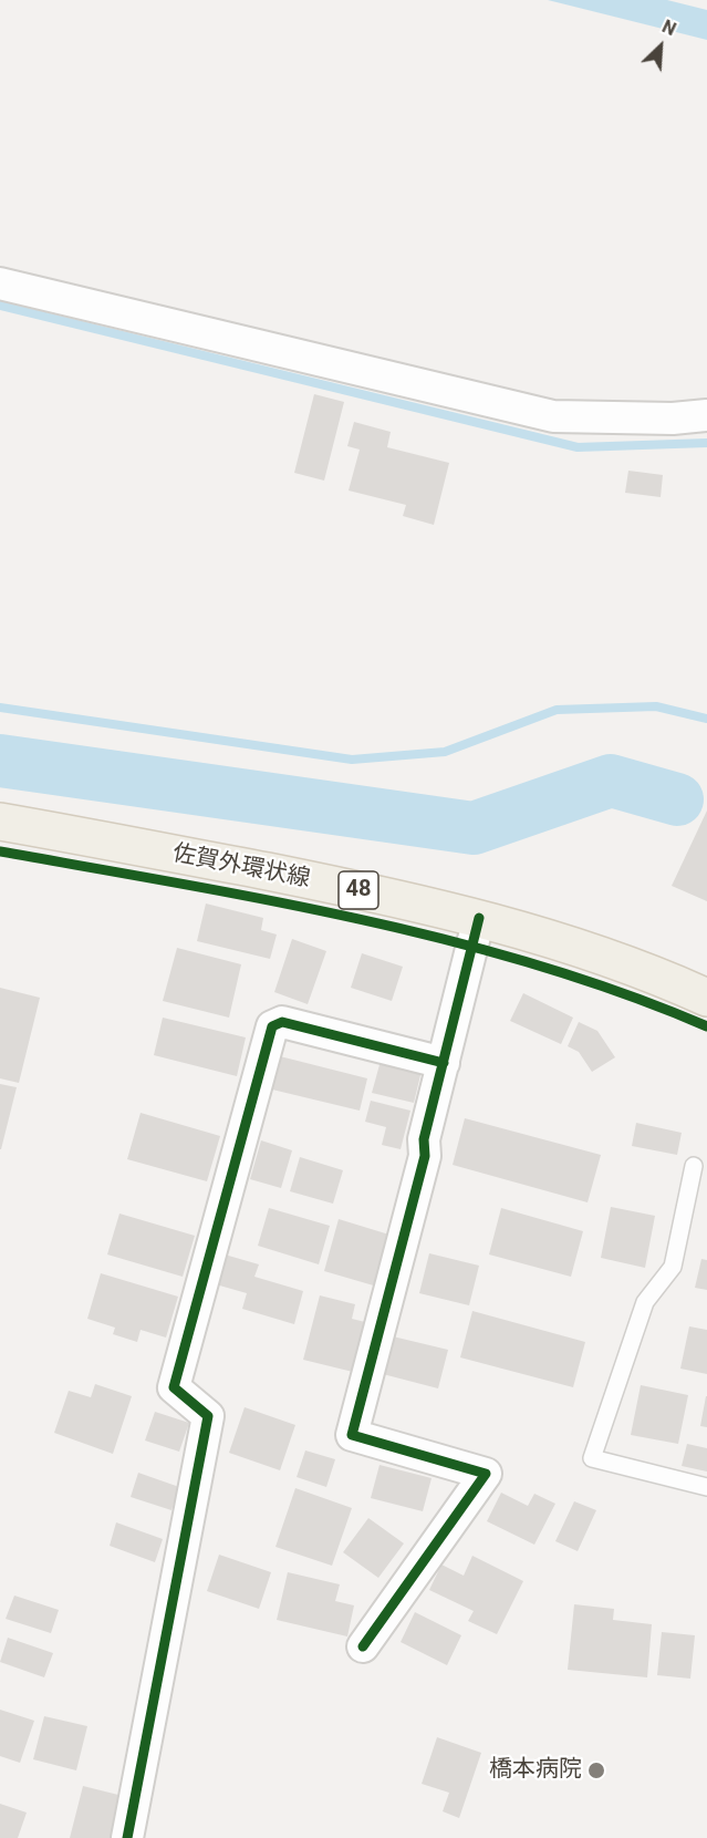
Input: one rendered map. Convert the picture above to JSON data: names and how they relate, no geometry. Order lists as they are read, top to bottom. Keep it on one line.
{"streets":{"main road":["佐賀外環状線","48"]},"places":["橋本病院"],"north":"top right"}
